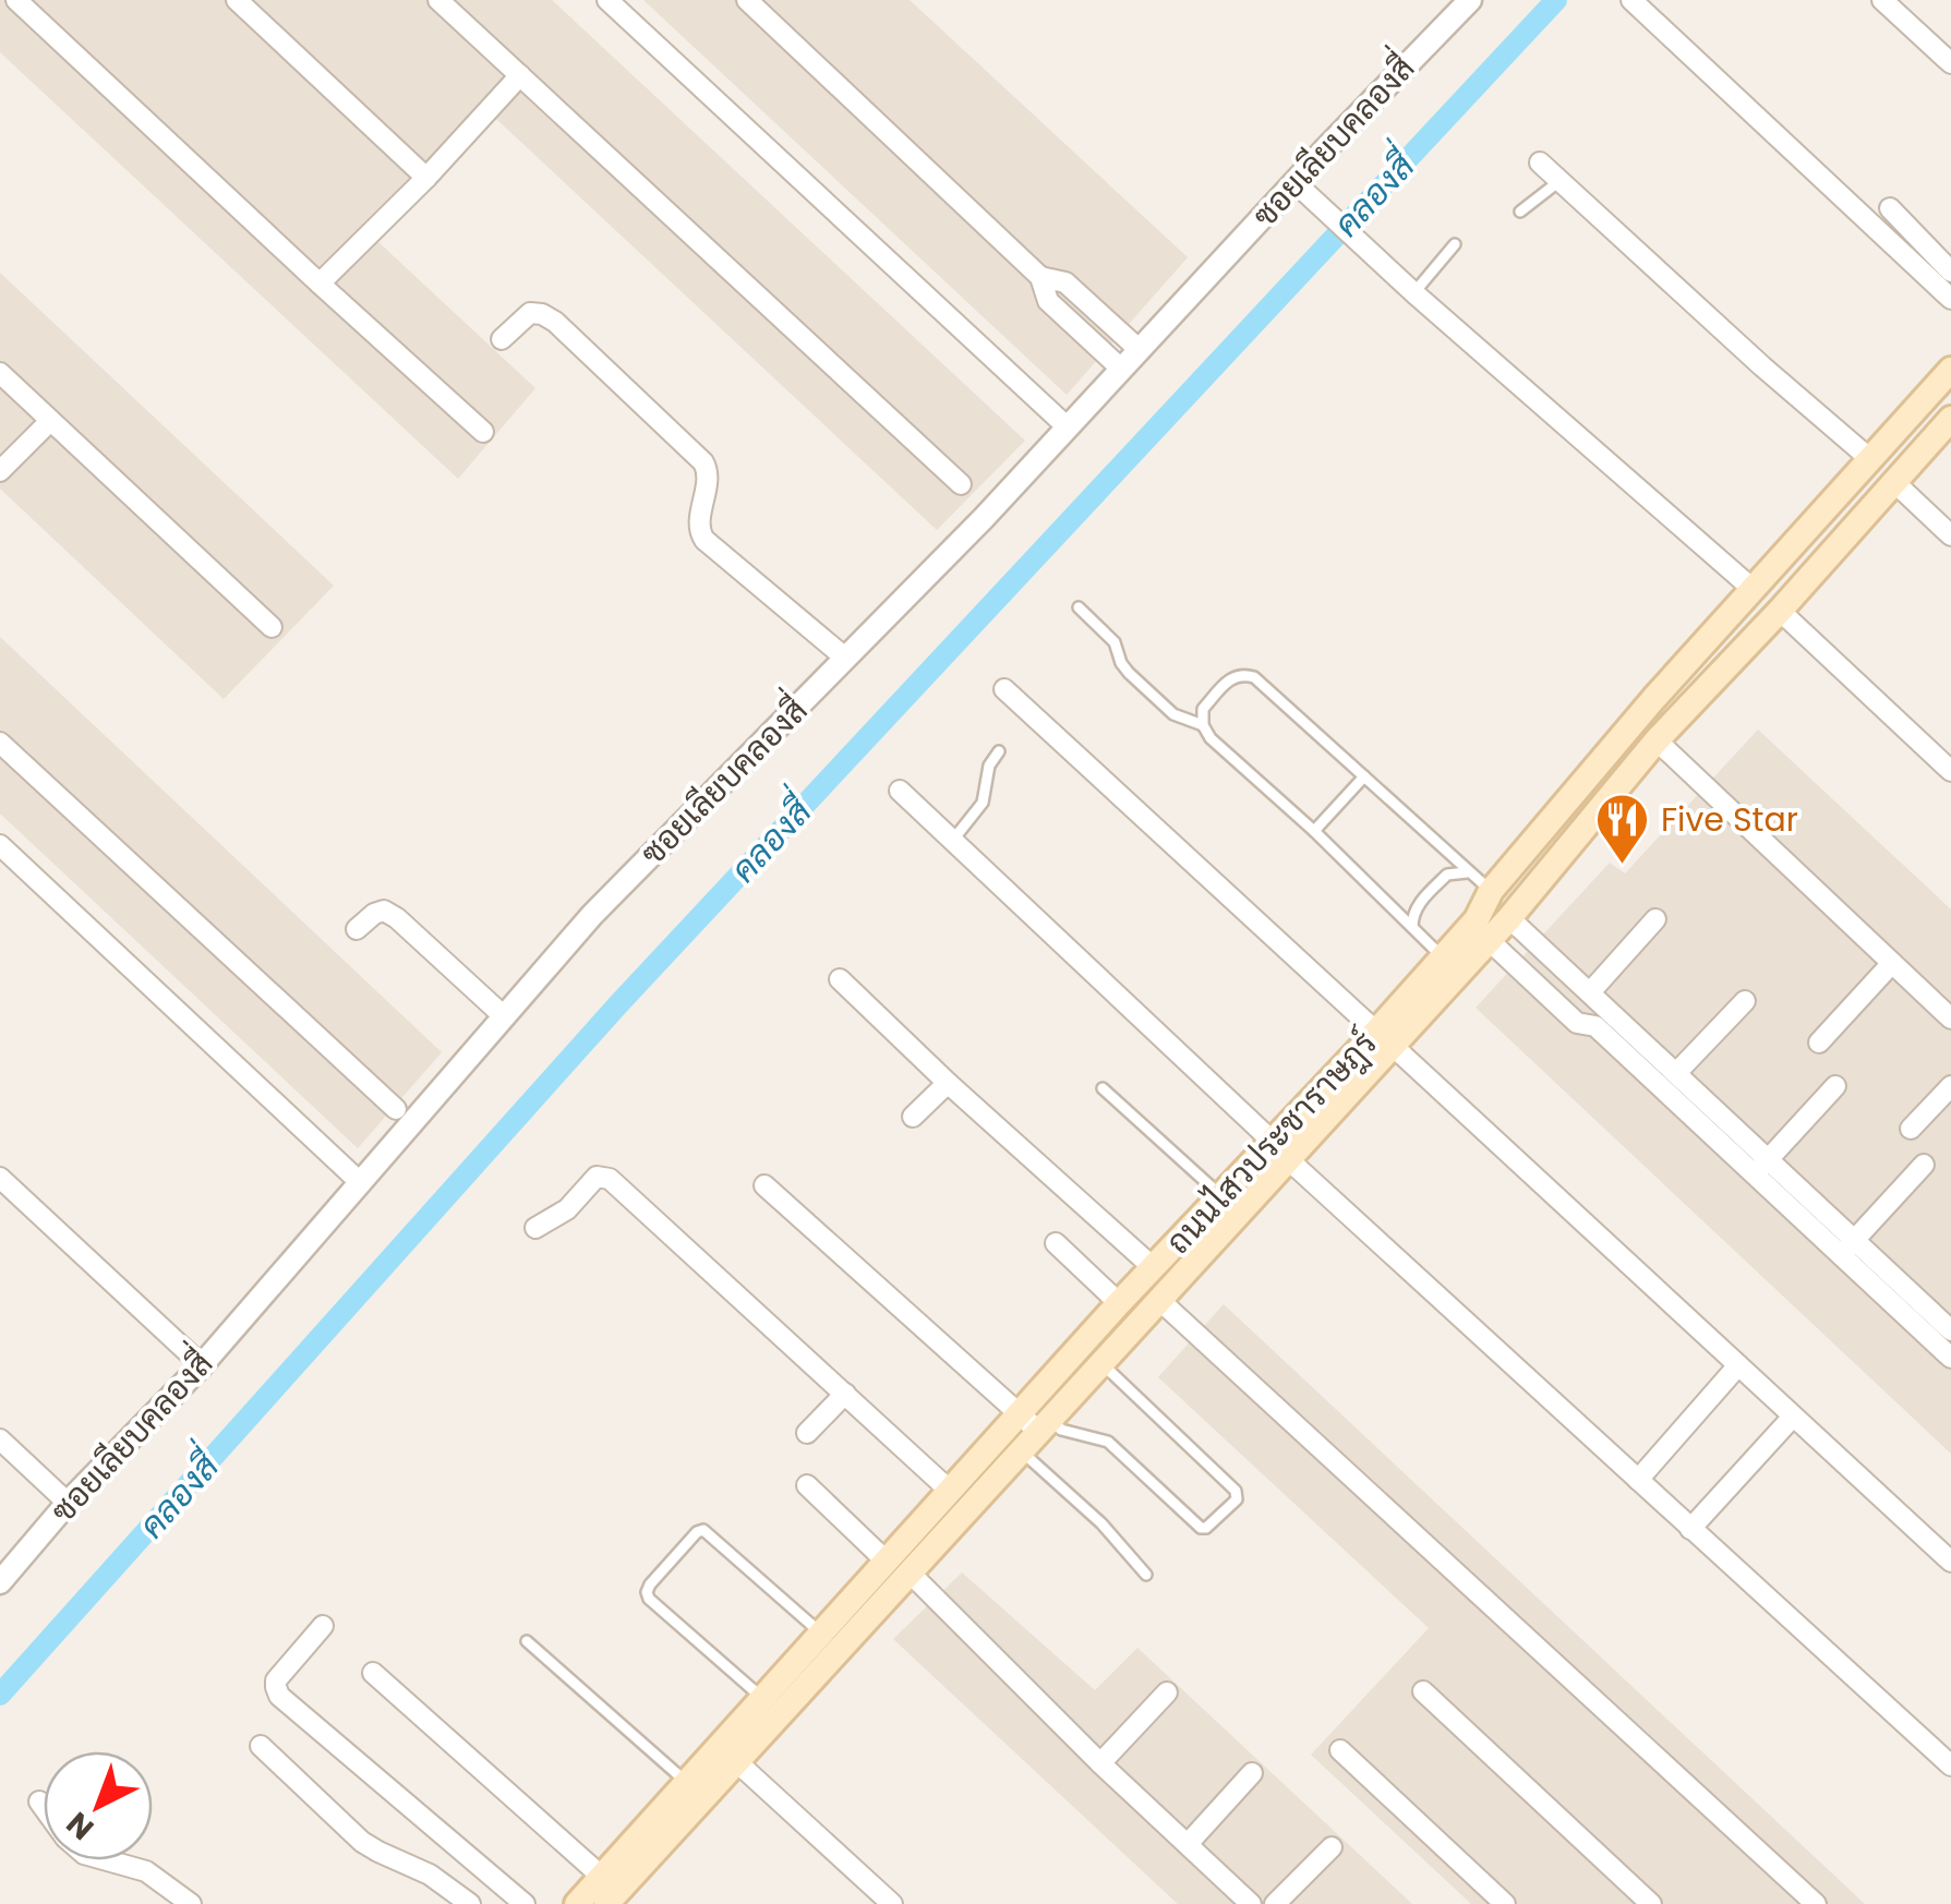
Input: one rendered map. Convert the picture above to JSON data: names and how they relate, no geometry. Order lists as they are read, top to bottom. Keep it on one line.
{"streets":{"main road":["ถนนไสวประชาราษฎร์"],"street":["ซอยเลียบคลองสี่"]},"water":["คลองสี่"],"places":{"restaurant":["Five Star"]},"north":"bottom left"}
